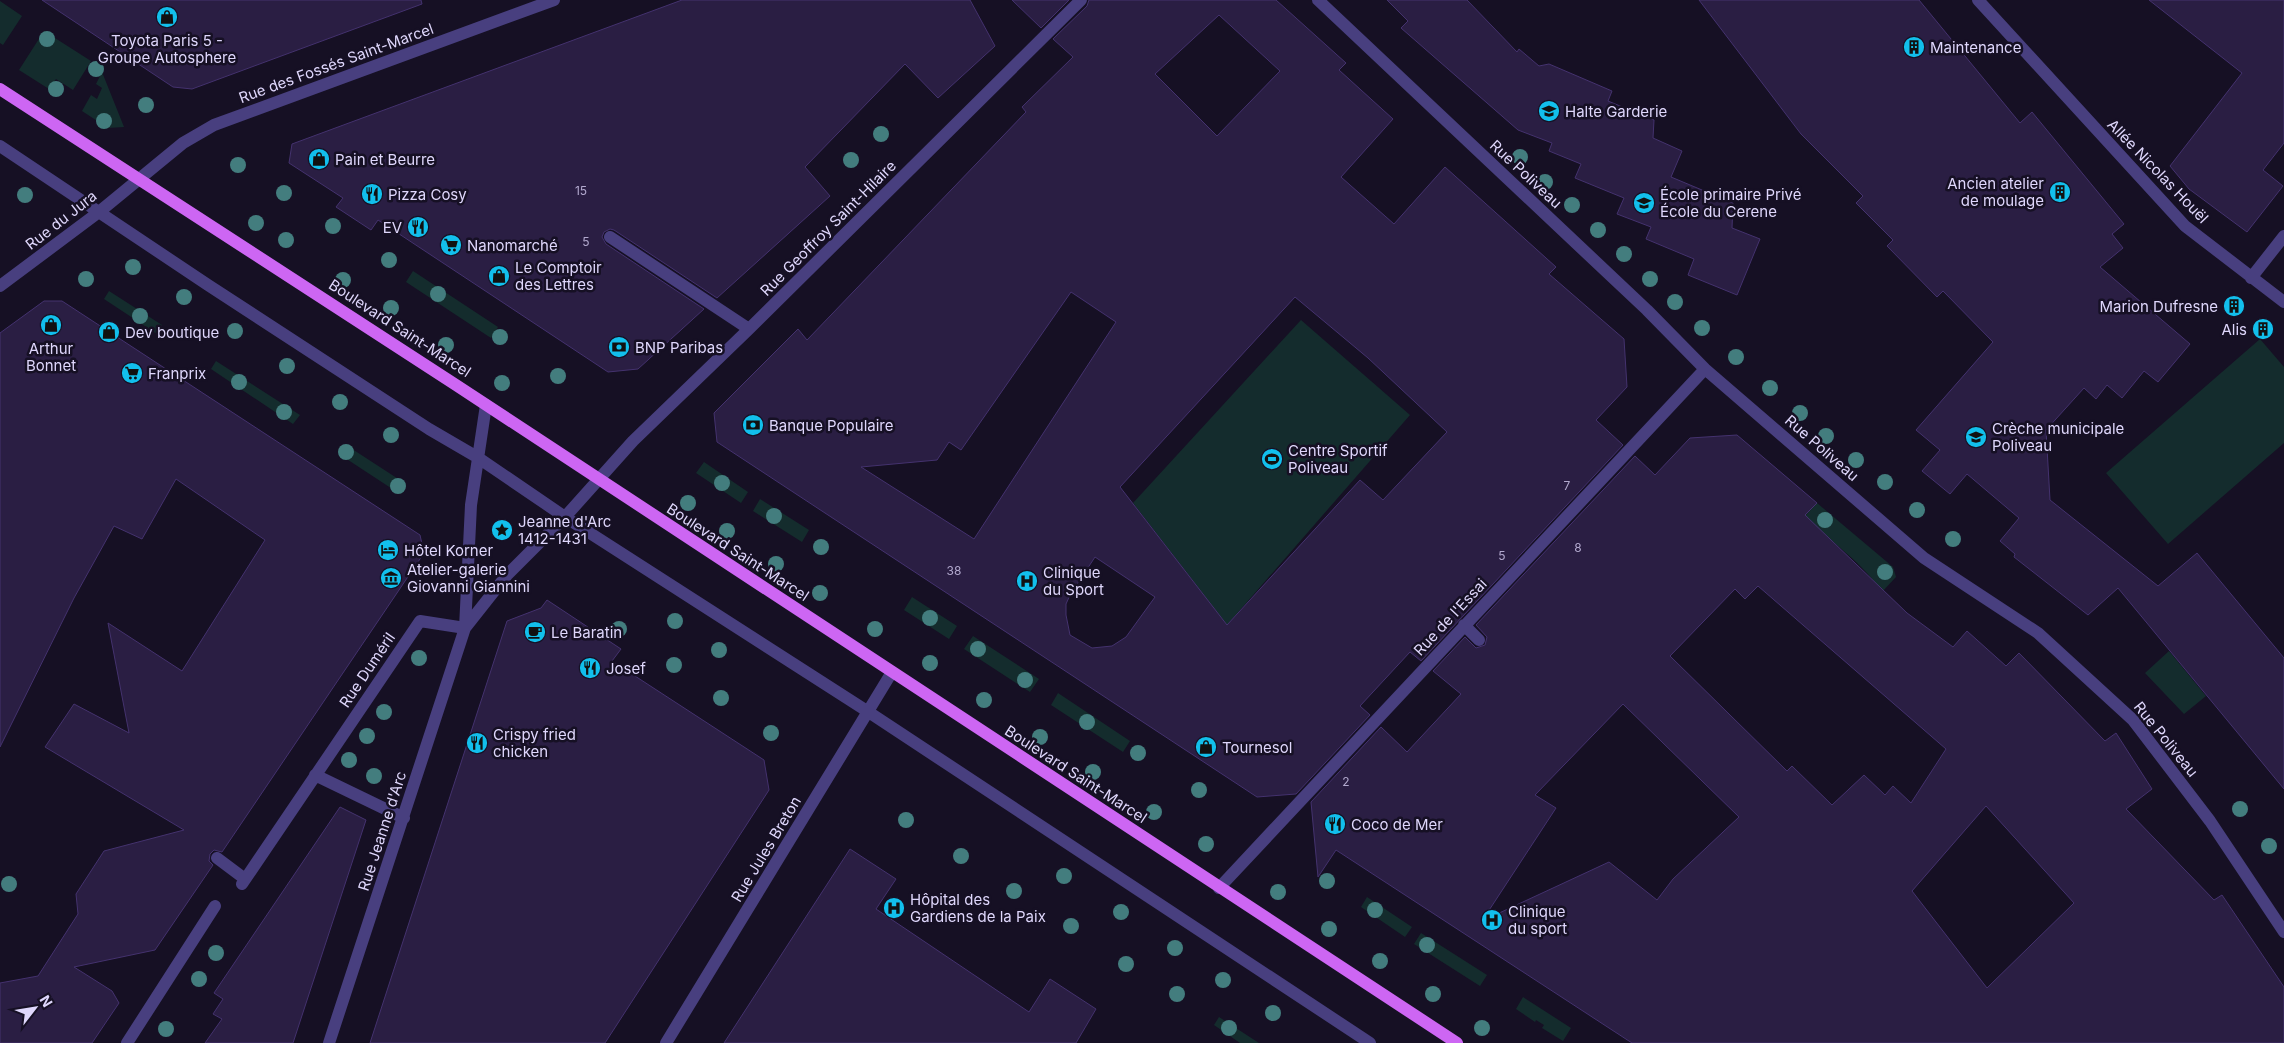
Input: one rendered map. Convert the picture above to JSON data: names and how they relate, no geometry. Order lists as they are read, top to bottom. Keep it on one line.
{"streets":{"main road":["Boulevard Saint-Marcel"],"street":["Rue des Fossés Saint-Marcel","Allée Nicolas Houël","Rue Poliveau","Rue du Jura","Rue Geoffroy Saint-Hilaire","Rue de l'Essai","Rue Duméril","Rue Jeanne d'Arc","Rue Jules Breton"]},"crossings":[["Rue des Fossés Saint-Marcel","Rue du Jura"],["Rue des Fossés Saint-Marcel","Boulevard Saint-Marcel"],["Rue Poliveau","Rue de l'Essai"],["Rue du Jura","Boulevard Saint-Marcel"],["Rue Geoffroy Saint-Hilaire","Boulevard Saint-Marcel"],["Rue Geoffroy Saint-Hilaire","Rue Jeanne d'Arc"],["Boulevard Saint-Marcel","Rue de l'Essai"],["Boulevard Saint-Marcel","Rue Jeanne d'Arc"],["Boulevard Saint-Marcel","Rue Jules Breton"],["Rue Duméril","Rue Jeanne d'Arc"]],"places":{"shop":["Toyota Paris 5 - Groupe Autosphere","Pain et Beurre","Le Comptoir des Lettres","Arthur Bonnet","Dev boutique","Tournesol"],"building":["Maintenance","Ancien atelier de moulage","Marion Dufresne","Alis"],"school or university":["Halte Garderie","École primaire Privé École du Cerene","Crèche municipale Poliveau"],"restaurant":["Pizza Cosy","EV","Josef","Crispy fried chicken","Coco de Mer"],"supermarket":["Nanomarché","Franprix"],"bank":["BNP Paribas","Banque Populaire"],"sports":["Centre Sportif Poliveau"],"place":["Jeanne d'Arc 1412-1431"],"hotel":["Hôtel Korner"],"museum":["Atelier-galerie Giovanni Giannini"],"hospital":["Clinique du Sport","Hôpital des Gardiens de la Paix","Clinique du sport"],"cafe":["Le Baratin"]},"house_numbers":["15","5","7","8","5","38","2"],"north":"top right"}
